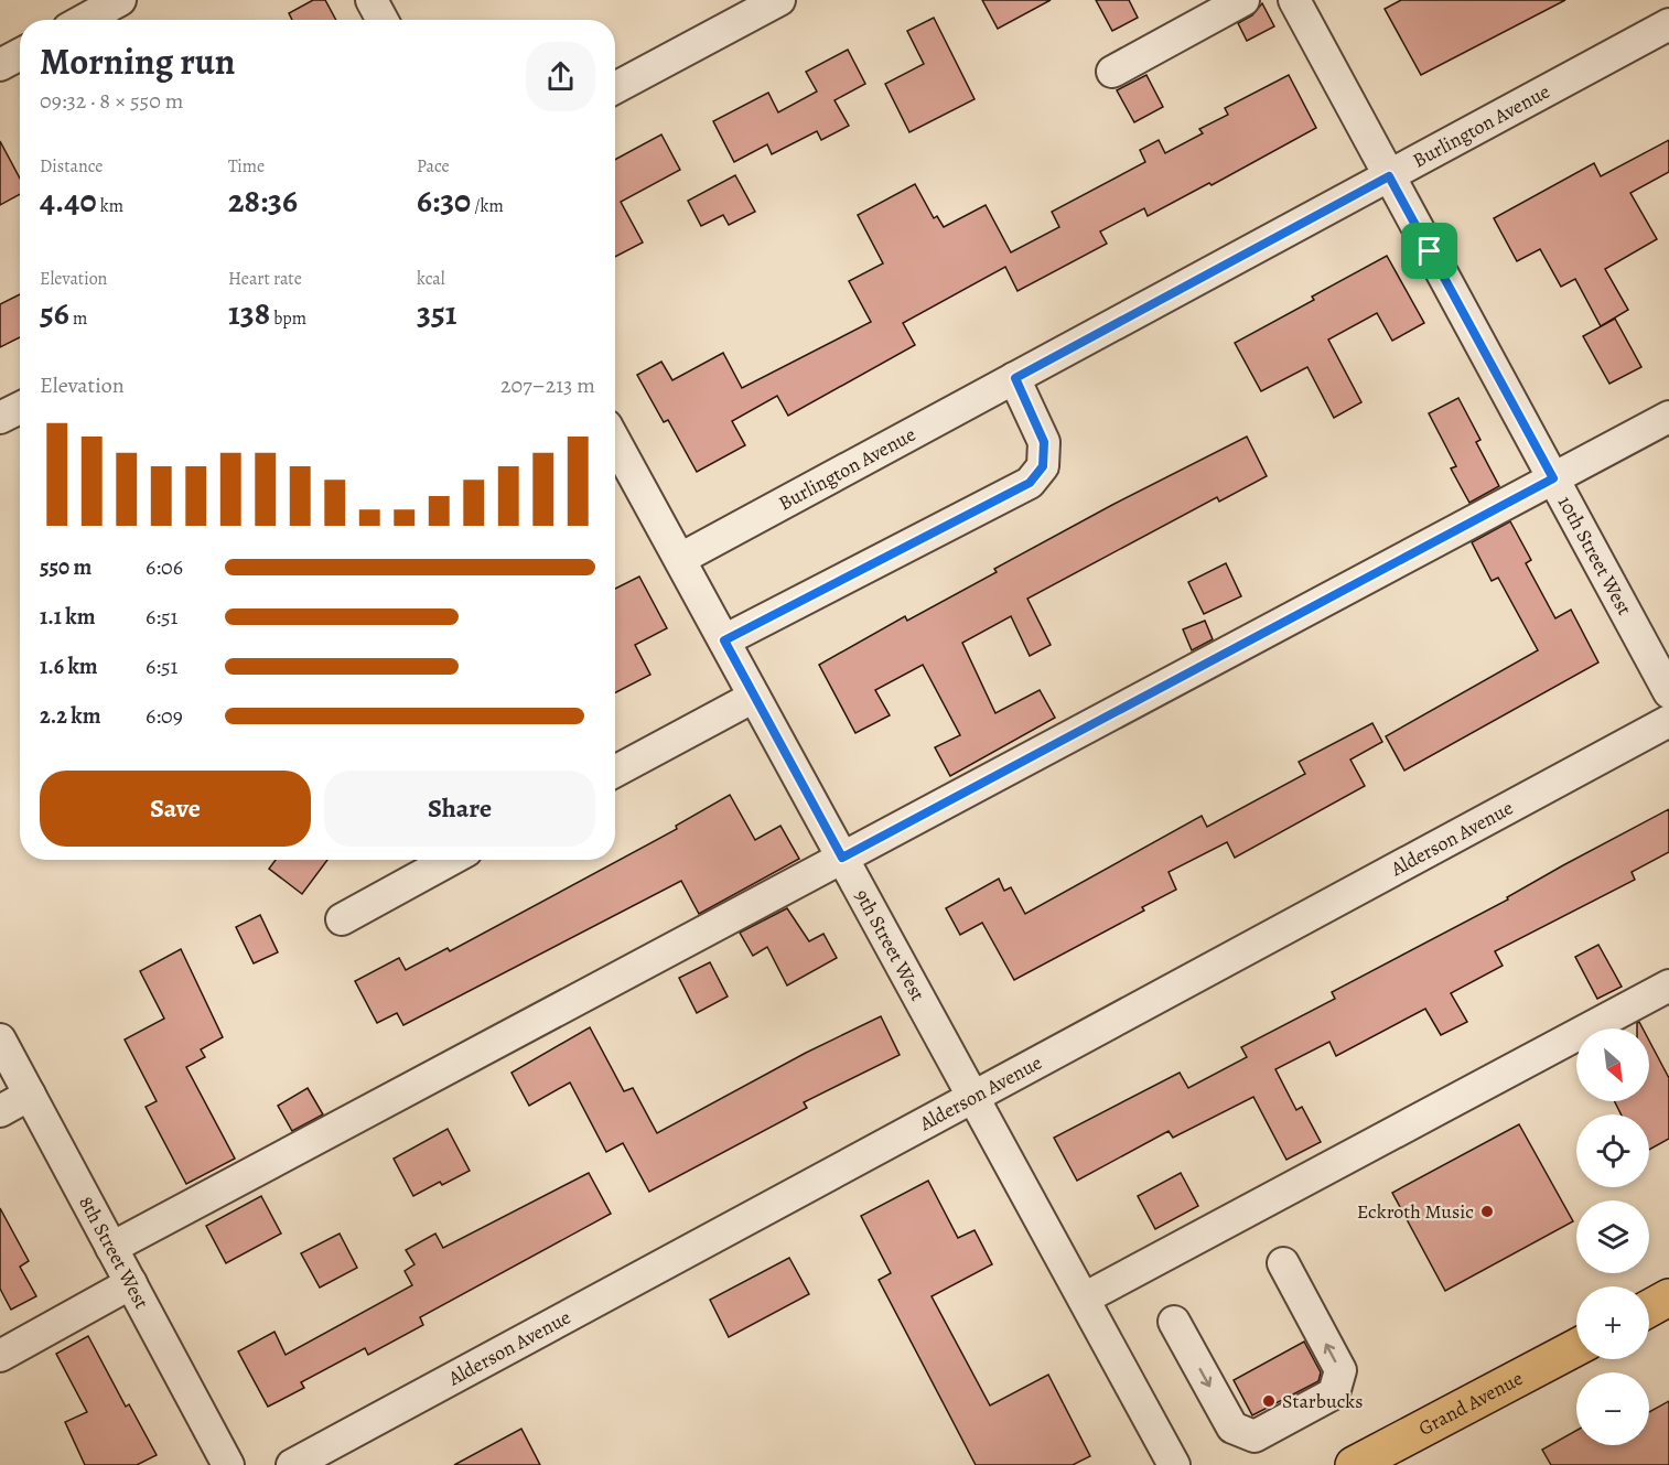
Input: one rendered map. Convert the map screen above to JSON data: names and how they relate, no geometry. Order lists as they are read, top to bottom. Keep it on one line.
{"streets":{"main road":["Grand Avenue"],"street":["Burlington Avenue","10th Street West","Alderson Avenue","9th Street West","8th Street West"]},"crossings":[["Burlington Avenue","10th Street West"],["Burlington Avenue","9th Street West"],["Alderson Avenue","9th Street West"]],"places":["Eckroth Music","Starbucks"],"north":"bottom right","page":{"heading":["Morning run","09:32 · 8 × 550 m"],"stats":[["Distance","4.40 km"],["Time","28:36"],["Pace","6:30 /km"],["Elevation","56 m"],["Heart rate","138 bpm"],["kcal","351"]],"chart":["Elevation","207–213 m"],"list":[{"name":"550 m","note":"6:06"},{"name":"1.1 km","note":"6:51"},{"name":"1.6 km","note":"6:51"},{"name":"2.2 km","note":"6:09"}],"buttons":["Save","Share"],"map_buttons":["+","−"]}}
